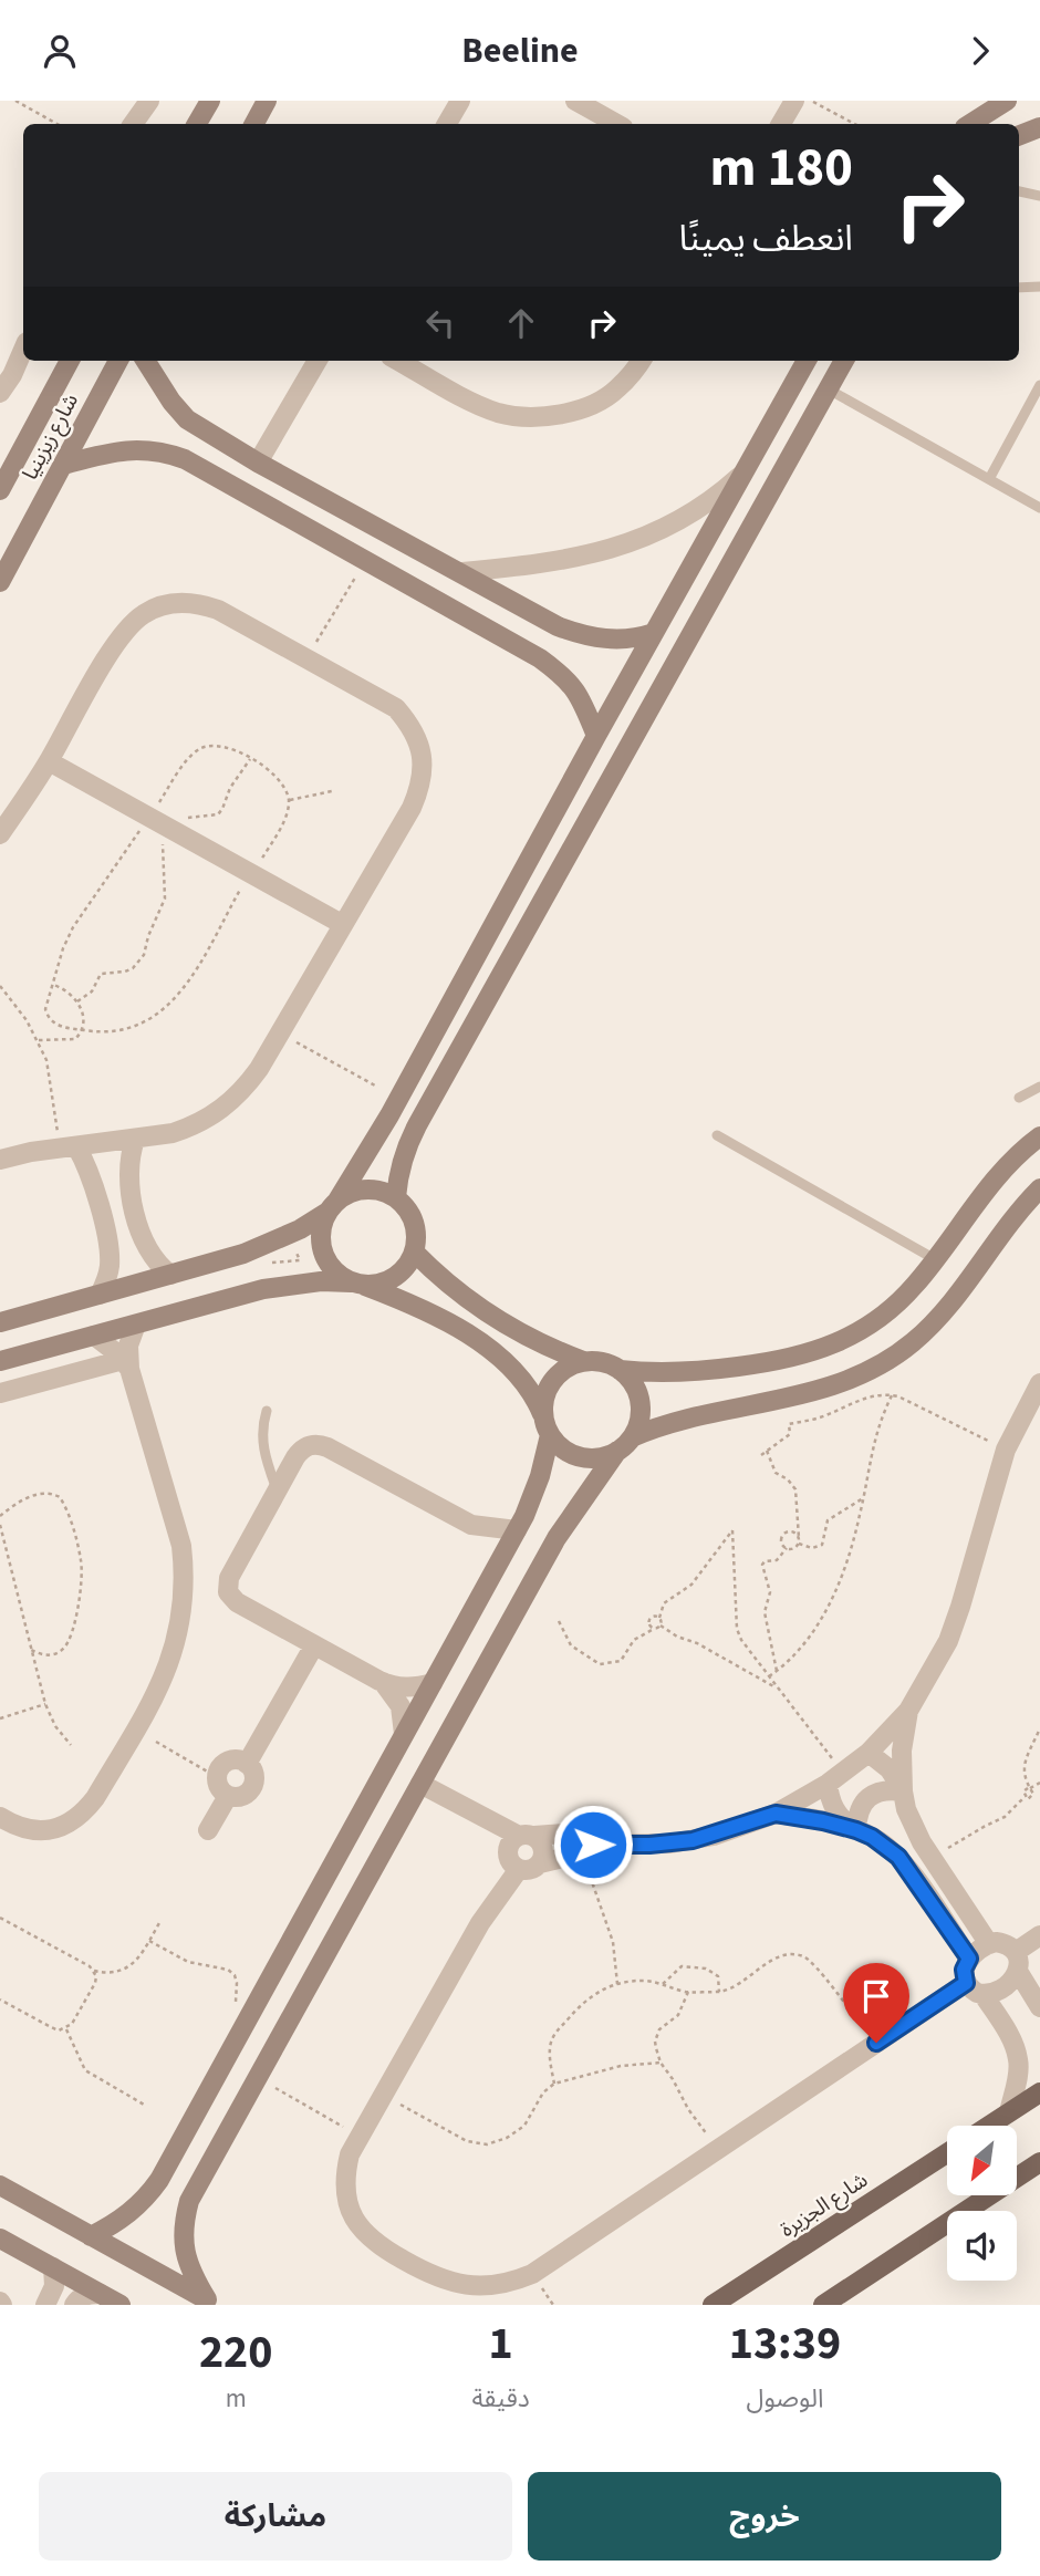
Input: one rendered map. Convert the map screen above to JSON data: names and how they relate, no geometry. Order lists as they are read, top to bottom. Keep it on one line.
{"streets":{"main road":["شارع الجزيرة"],"street":["شارع زيزينيا"]},"north":"bottom left","page":{"header":"Beeline","turn":["180 m","انعطف يمينًا"],"eta":["13:39","الوصول","1","دقيقة","220","m"],"buttons":["خروج","مشاركة"]}}
